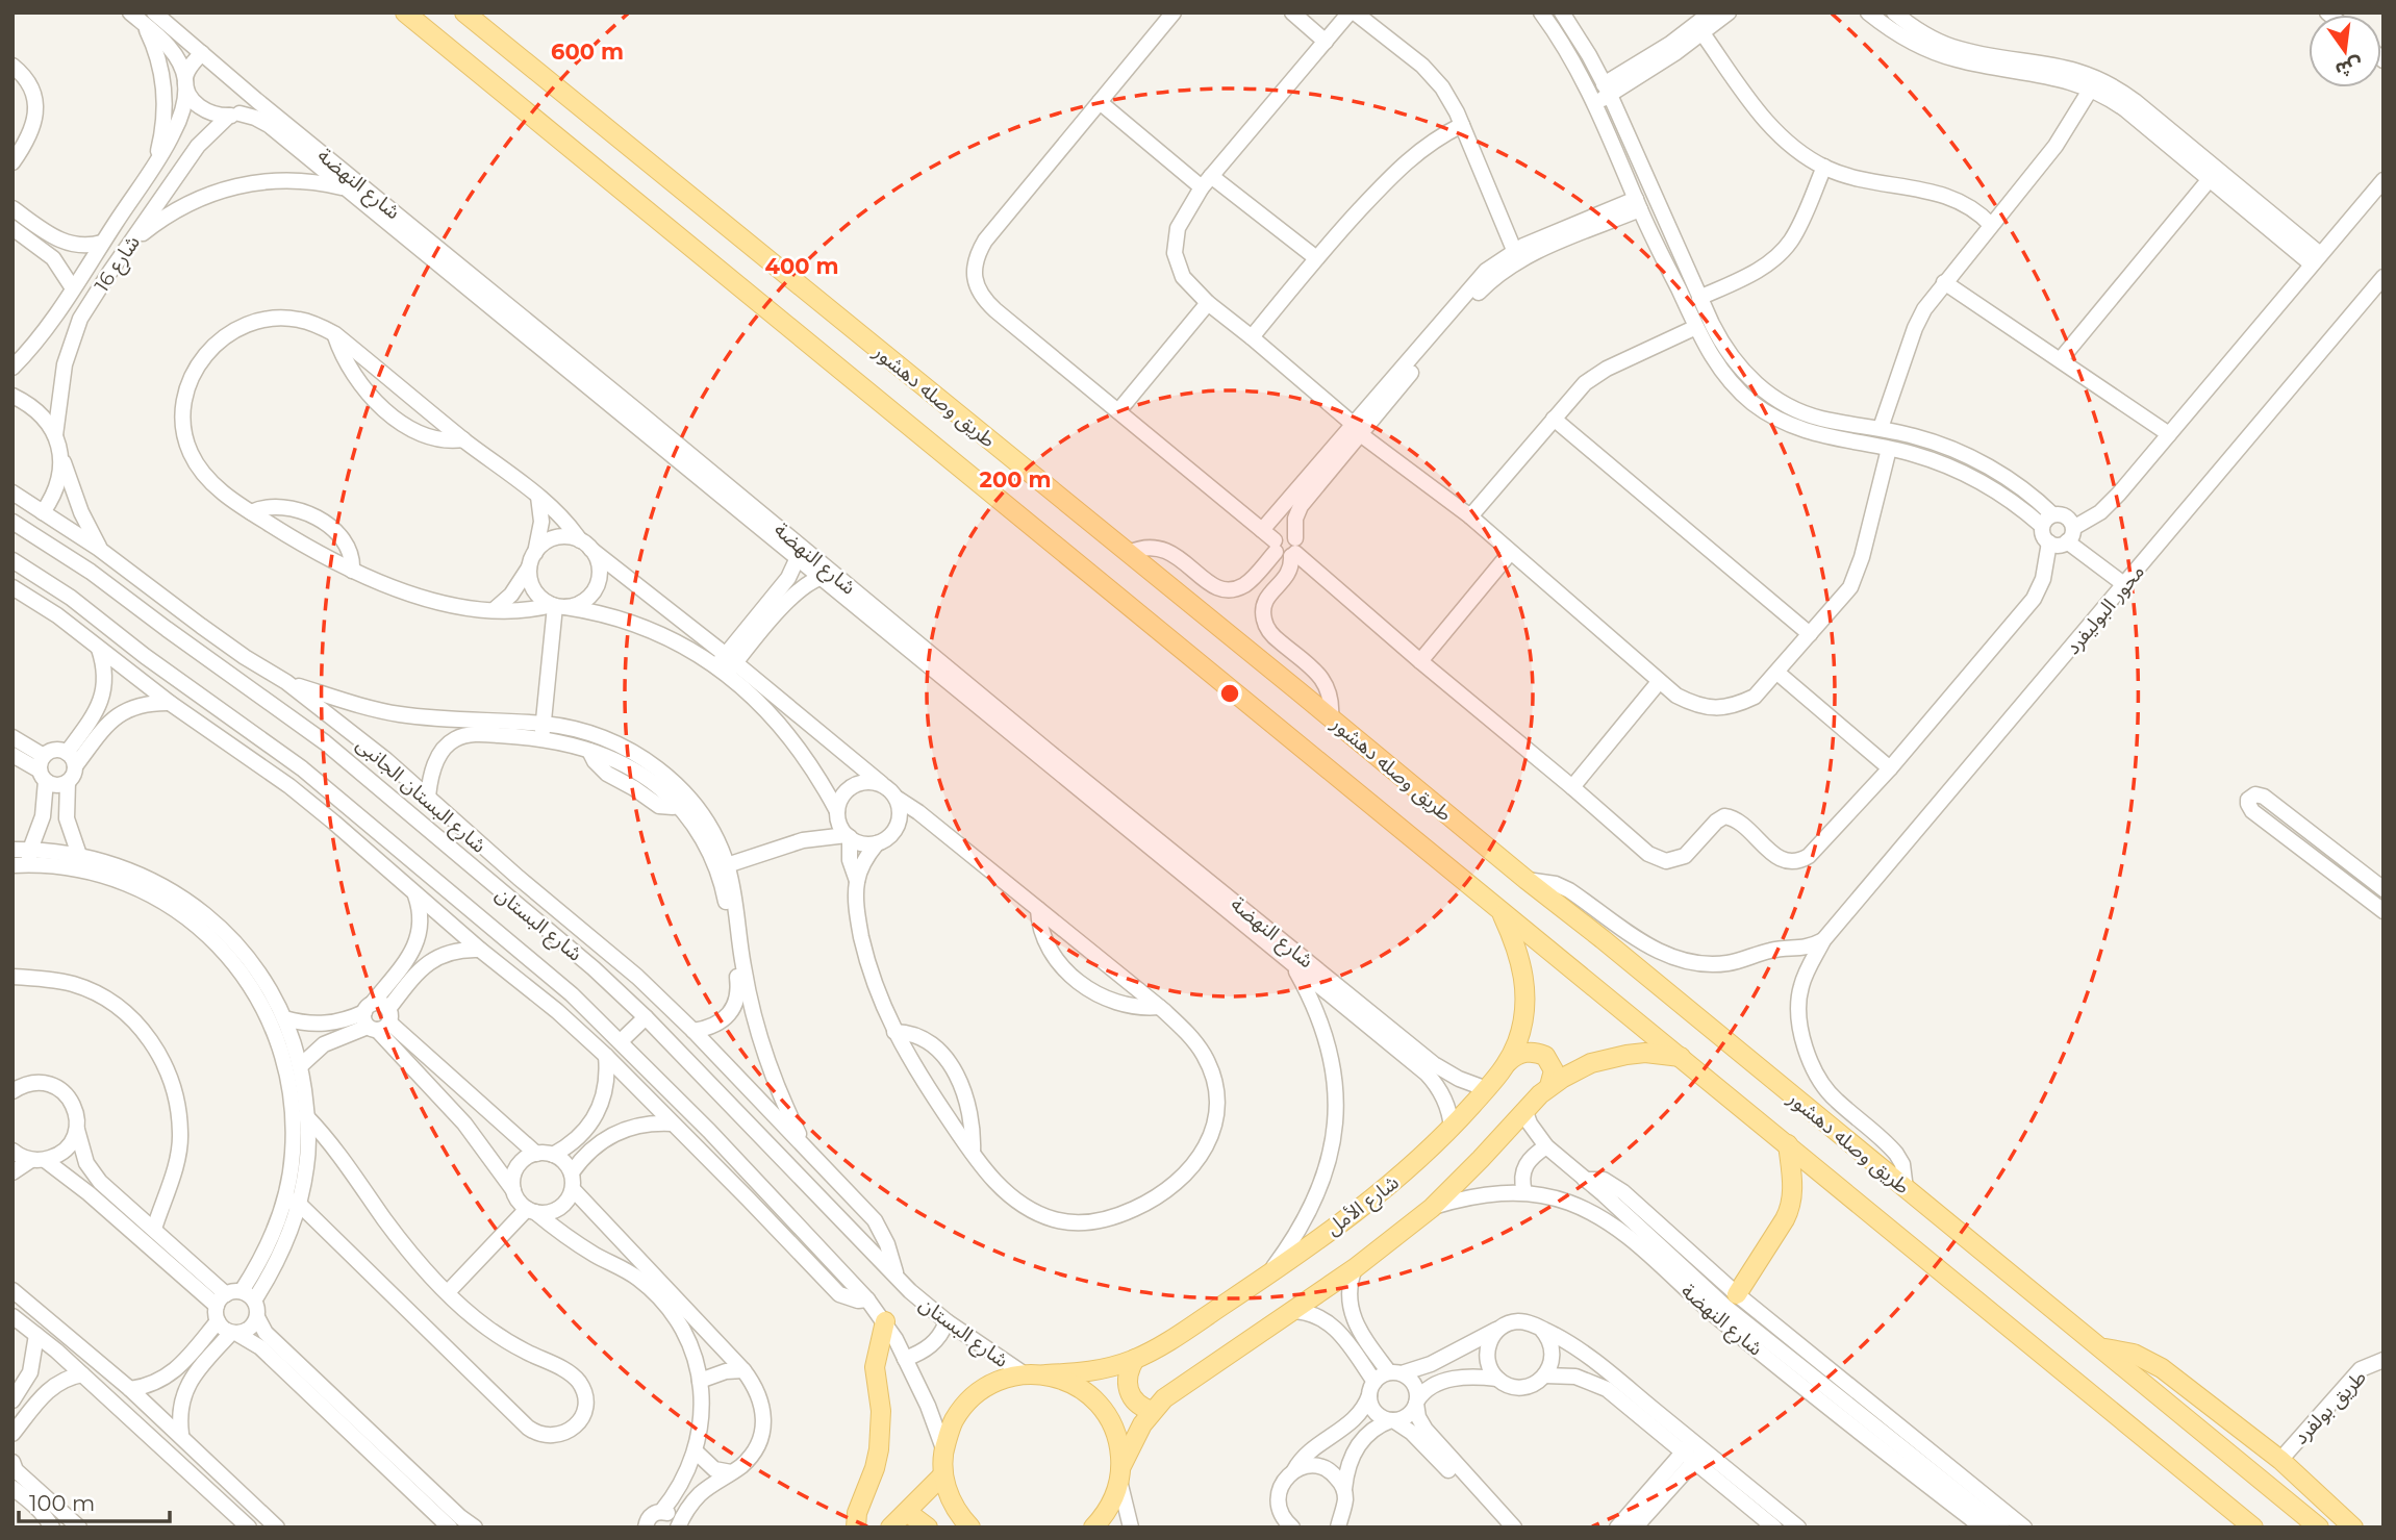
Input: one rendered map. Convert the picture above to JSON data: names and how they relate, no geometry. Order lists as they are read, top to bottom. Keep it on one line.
{"streets":{"main road":["طريق وصله دهشور","شارع الأمل"],"street":["شارع النهضة","شارع 16","محور البوليفرد","شارع البستان الجانبى","شارع البستان","طريق بولفرد"]},"crossings":[["شارع النهضة","شارع 16"],["شارع النهضة","شارع الأمل"],["طريق وصله دهشور","محور البوليفرد"],["طريق وصله دهشور","شارع الأمل"],["شارع البستان الجانبى","شارع البستان"],["شارع البستان","شارع الأمل"]],"scale_bar":"100 m","north":"bottom","rings":["600 m","400 m","200 m"]}
